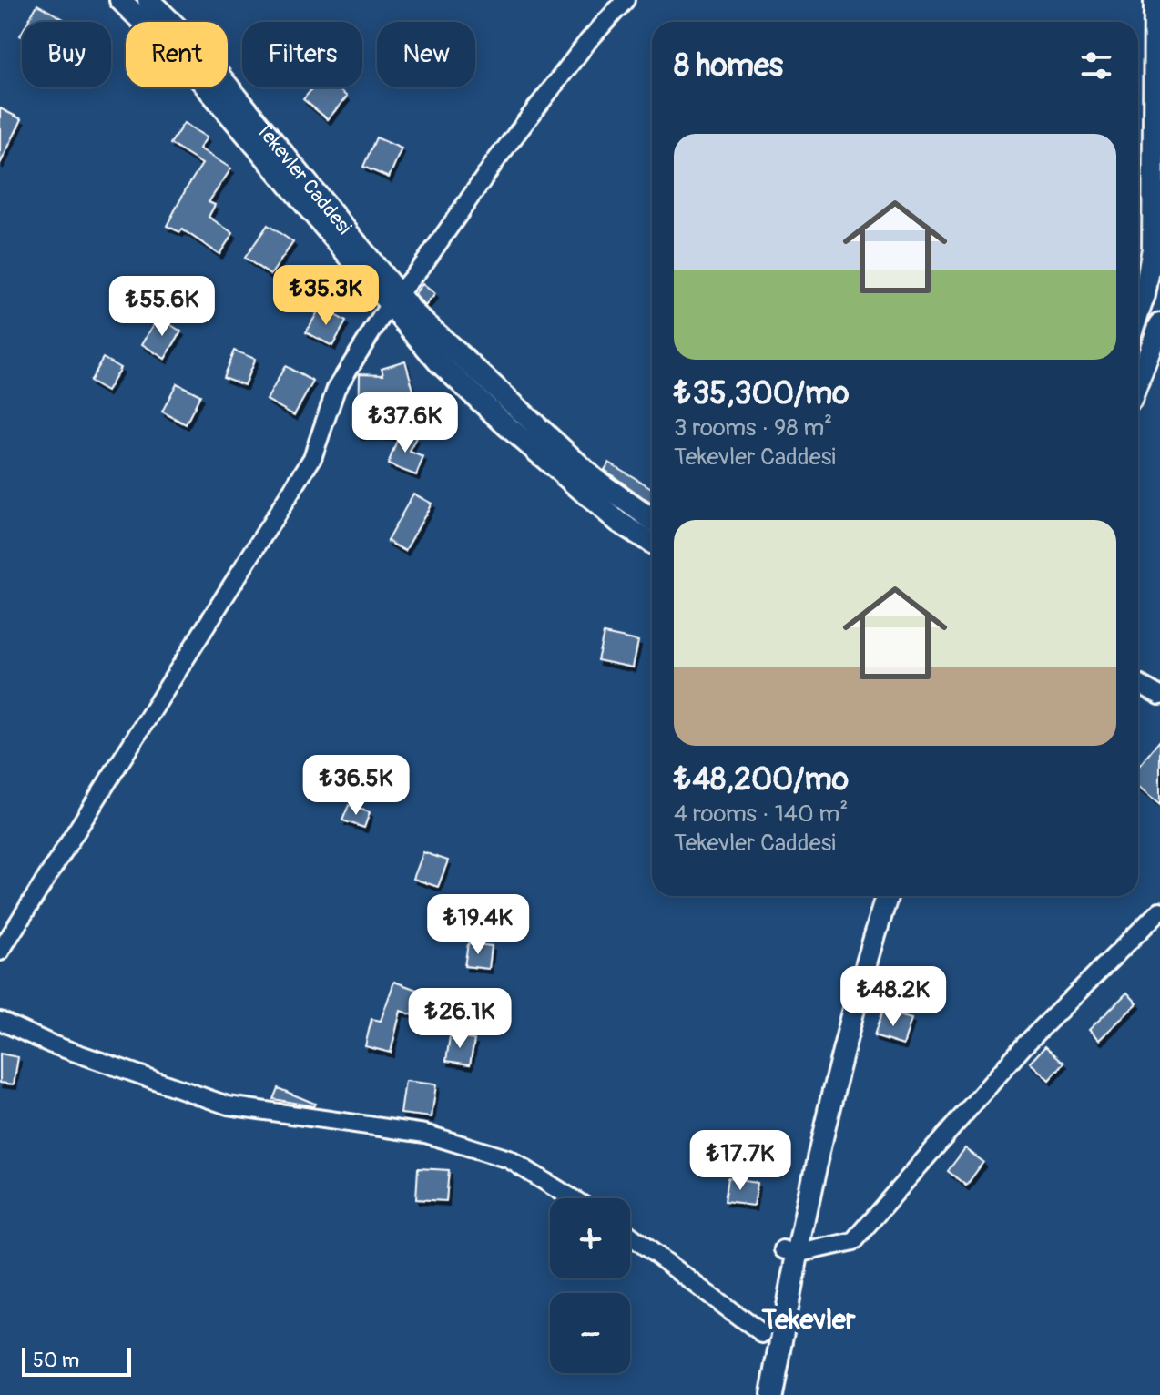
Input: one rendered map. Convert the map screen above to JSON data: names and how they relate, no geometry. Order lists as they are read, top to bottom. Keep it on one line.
{"streets":{"street":["Tekevler Caddesi"]},"districts":["Tekevler"],"scale_bar":"50 m","page":{"chip":["Buy","Rent","Filters","New"],"heading":"8 homes","list":[{"name":"₺35,300/mo","note":"3 rooms · 98 m² · Tekevler Caddesi"},{"name":"₺48,200/mo","note":"4 rooms · 140 m² · Tekevler Caddesi"}],"price":["₺35.3K","₺55.6K","₺37.6K","₺36.5K","₺19.4K","₺48.2K","₺26.1K","₺17.7K"],"map_buttons":["+","−"],"scale":"50 m"}}
